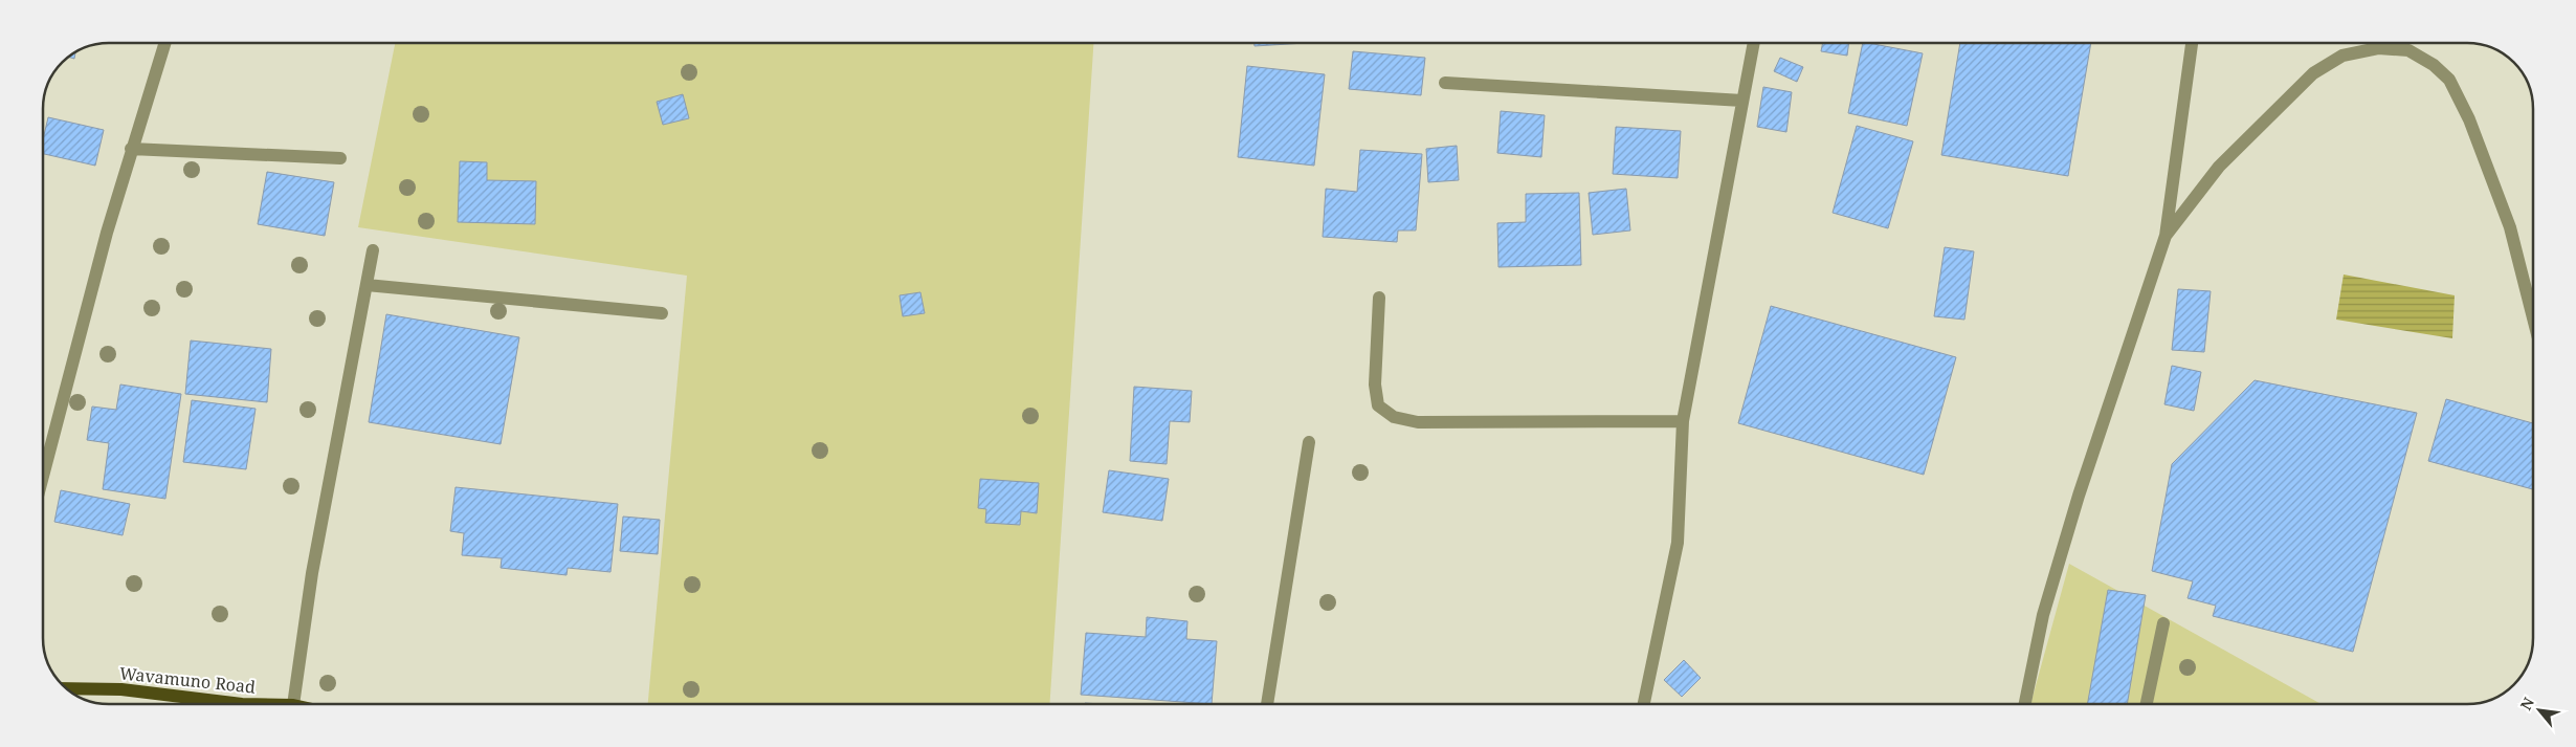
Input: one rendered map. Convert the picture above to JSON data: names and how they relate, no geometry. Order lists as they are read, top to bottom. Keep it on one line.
{"streets":{"main road":["Wavamuno Road"]},"north":"top left"}
